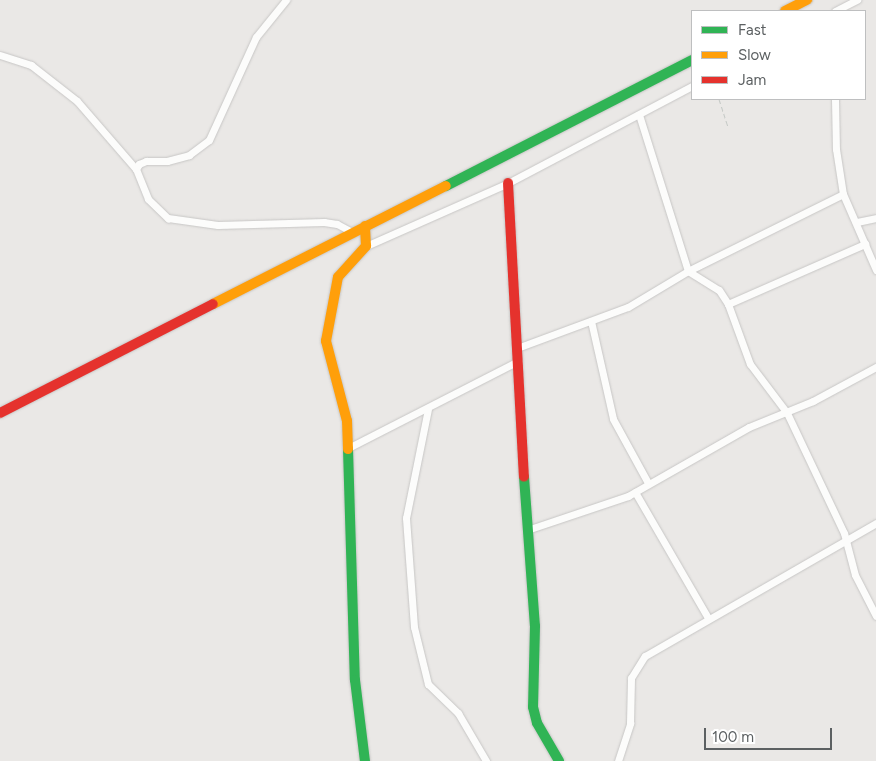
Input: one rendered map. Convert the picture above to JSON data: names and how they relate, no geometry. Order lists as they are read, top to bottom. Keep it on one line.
{"legend":["Fast","Slow","Jam"],"scale_bar":"100 m"}
